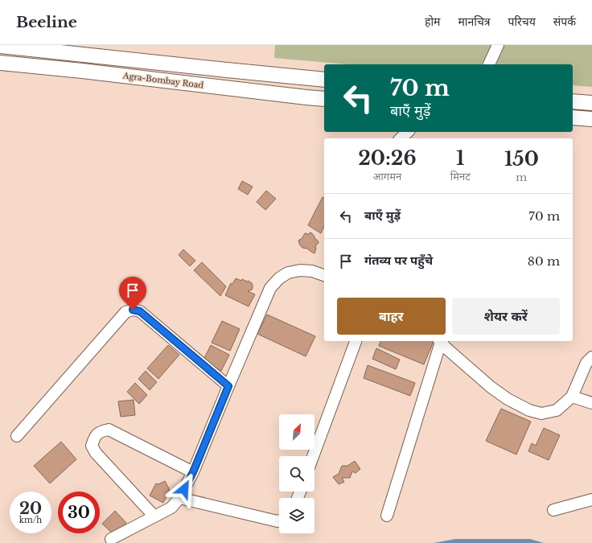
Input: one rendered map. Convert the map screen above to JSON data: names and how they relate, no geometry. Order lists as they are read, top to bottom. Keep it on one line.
{"streets":{"main road":["Agra-Bombay Road"]},"north":"top right","page":{"header":"Beeline","nav":["होम","मानचित्र","परिचय","संपर्क"],"turn":["70 m","बाएँ मुड़ें"],"eta":["20:26","आगमन","1","मिनट","150","m"],"list":[{"name":"बाएँ मुड़ें","value":"70 m"},{"name":"गंतव्य पर पहुँचे","value":"80 m"}],"buttons":["बाहर","शेयर करें"],"speed":"20 km/h","limit":"30"}}
